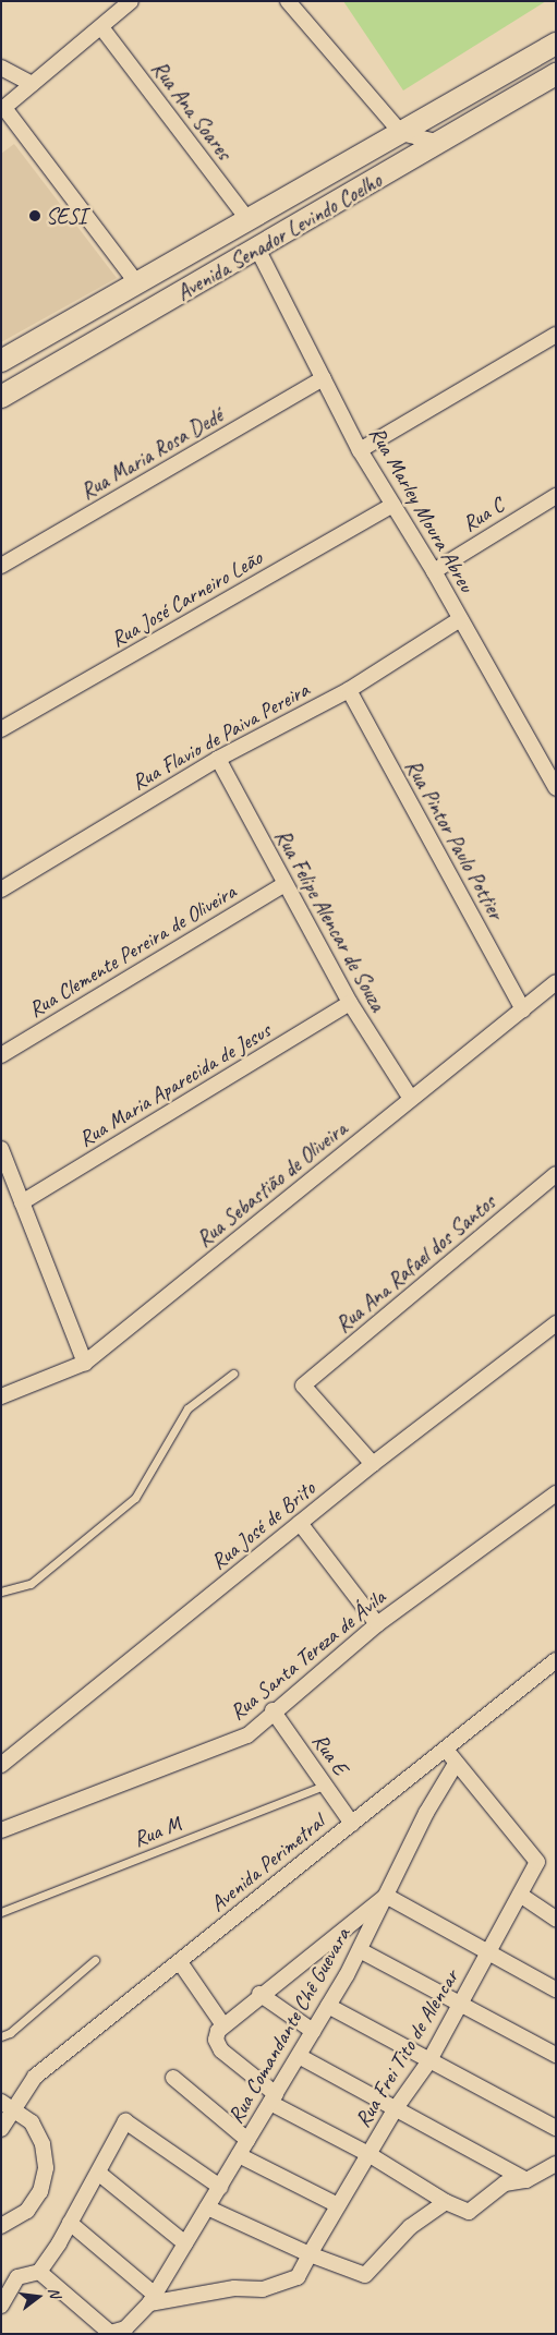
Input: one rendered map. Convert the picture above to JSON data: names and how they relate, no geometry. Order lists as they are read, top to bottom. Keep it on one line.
{"streets":{"street":["Rua Ana Soares","Avenida Senador Levindo Coelho","Rua Maria Rosa Dedé","Rua Marley Moura Abreu","Rua C","Rua José Carneiro Leão","Rua Flavio de Paiva Pereira","Rua Pintor Paulo Pottier","Rua Felipe Alencar de Souza","Rua Clemente Pereira de Oliveira","Rua Maria Aparecida de Jesus","Rua Sebastião de Oliveira","Rua Ana Rafael dos Santos","Rua José de Brito","Rua Santa Tereza de Ávila","Rua E","Avenida Perimetral","Rua Comandante Chê Guevara","Rua Frei Tito de Alencar"],"lane":["Rua M"]},"crossings":[["Rua Ana Soares","Avenida Senador Levindo Coelho"],["Avenida Senador Levindo Coelho","Rua Marley Moura Abreu"],["Rua Maria Rosa Dedé","Rua Marley Moura Abreu"],["Rua Marley Moura Abreu","Rua C"],["Rua Marley Moura Abreu","Rua José Carneiro Leão"],["Rua Marley Moura Abreu","Rua Flavio de Paiva Pereira"],["Rua Flavio de Paiva Pereira","Rua Pintor Paulo Pottier"],["Rua Flavio de Paiva Pereira","Rua Felipe Alencar de Souza"],["Rua Pintor Paulo Pottier","Rua Sebastião de Oliveira"],["Rua Felipe Alencar de Souza","Rua Clemente Pereira de Oliveira"],["Rua Felipe Alencar de Souza","Rua Maria Aparecida de Jesus"],["Rua Felipe Alencar de Souza","Rua Sebastião de Oliveira"],["Rua Ana Rafael dos Santos","Rua José de Brito"],["Rua Santa Tereza de Ávila","Rua E"],["Rua E","Rua M"],["Rua E","Avenida Perimetral"],["Rua Comandante Chê Guevara","Rua Frei Tito de Alencar"]],"places":["SESI"],"north":"right"}
